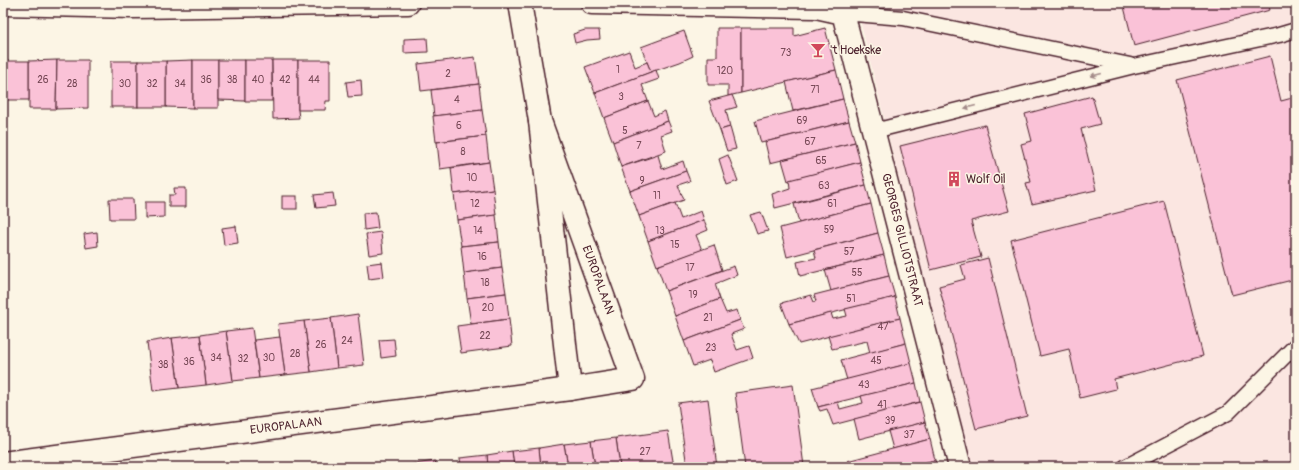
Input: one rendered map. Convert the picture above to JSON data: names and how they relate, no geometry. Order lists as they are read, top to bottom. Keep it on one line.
{"streets":{"street":["GEORGES GILLIOTSTRAAT","EUROPALAAN"]},"places":{"bar":["'t Hoekske"],"building":["Wolf Oil"]},"house_numbers":["73","1","120","2","26","36","38","40","42","44","28","30","32","34","71","3","4","69","6","5","67","7","8","65","10","9","63","11","12","61","59","14","13","15","57","16","17","55","18","19","51","20","21","47","22","24","26","23","28","34","30","32","45","36","38","43","41","39","37","27"]}
